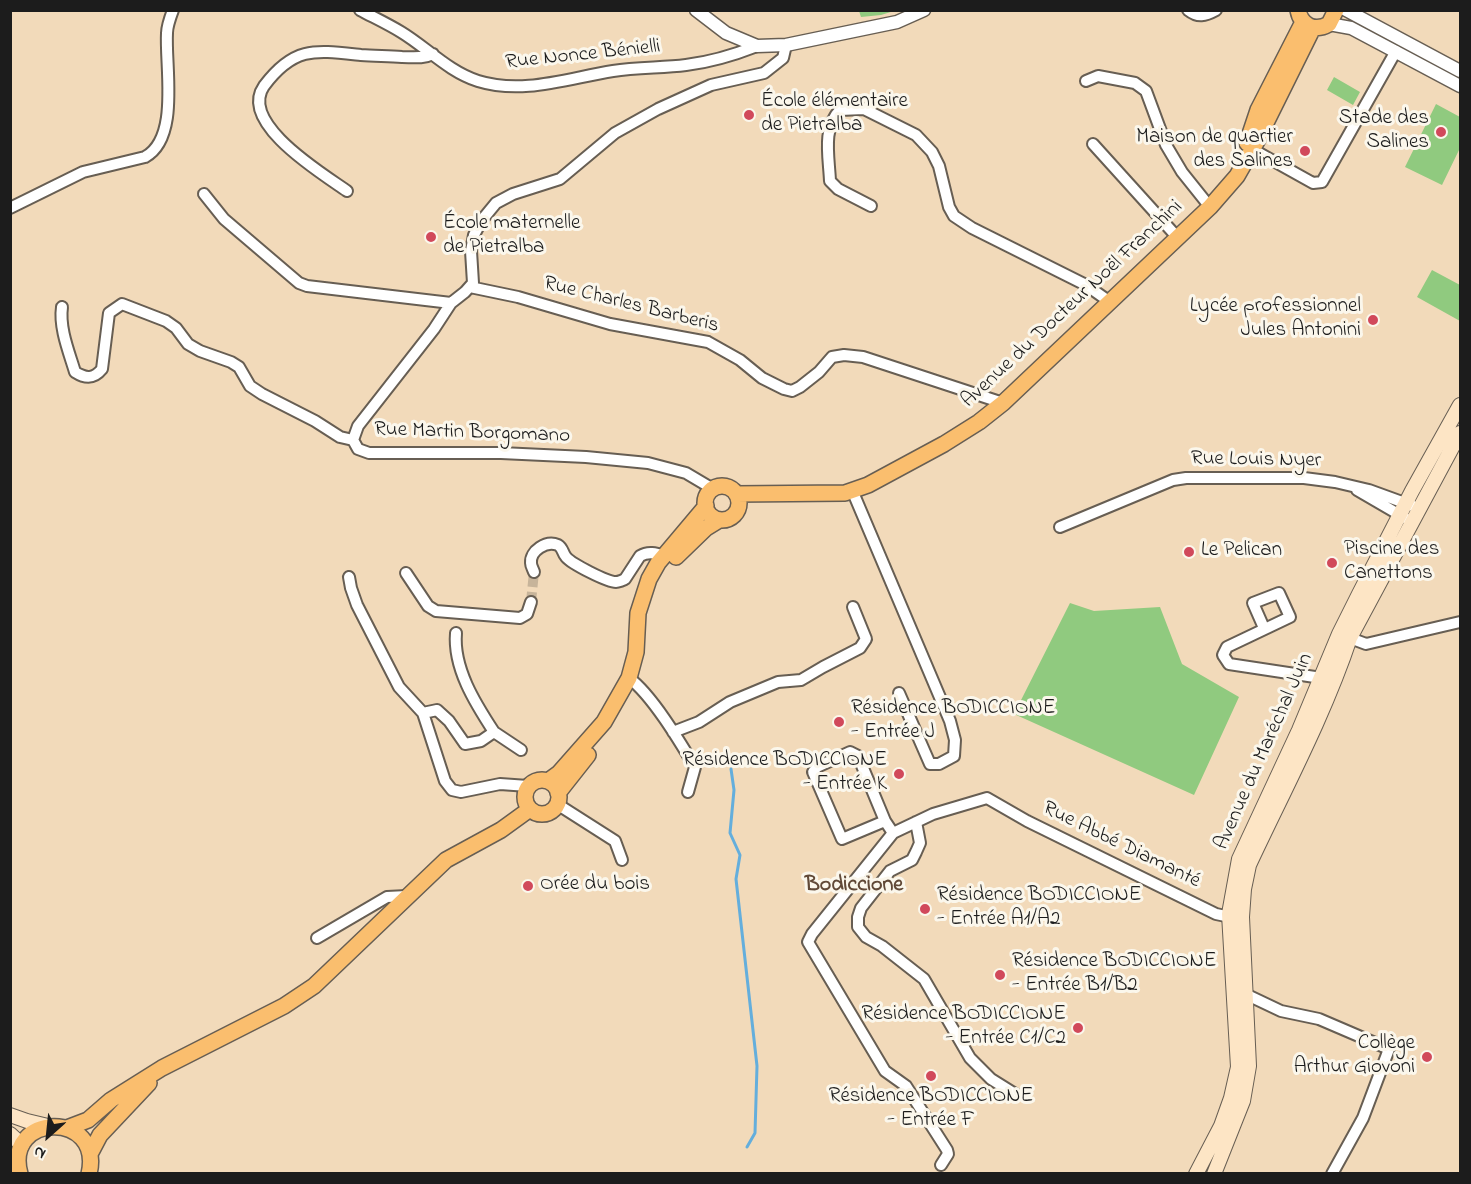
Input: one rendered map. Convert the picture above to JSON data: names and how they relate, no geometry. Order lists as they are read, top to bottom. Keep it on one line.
{"streets":{"main road":["Avenue du Docteur Noël Franchini","Avenue du Maréchal Juin"],"street":["Rue Nonce Bénielli","Rue Charles Barberis","Rue Martin Borgomano","Rue Louis Nyer","Rue Abbé Diamanté"]},"crossings":[["Avenue du Docteur Noël Franchini","Rue Charles Barberis"],["Avenue du Docteur Noël Franchini","Rue Martin Borgomano"],["Rue Charles Barberis","Rue Martin Borgomano"],["Rue Louis Nyer","Avenue du Maréchal Juin"],["Avenue du Maréchal Juin","Rue Abbé Diamanté"]],"districts":["Bodiccione"],"places":["École élémentaire de Pietralba","Stade des Salines","Maison de quartier des Salines","École maternelle de Pietralba","Lycée professionnel Jules Antonini","Le Pelican","Piscine des Canettons","Résidence BODICCIONE - Entrée J","Résidence BODICCIONE - Entrée K","Orée du bois","Résidence BODICCIONE - Entrée A1/A2","Résidence BODICCIONE - Entrée B1/B2","Résidence BODICCIONE - Entrée C1/C2","Collège Arthur Giovoni","Résidence BODICCIONE - Entrée F"],"north":"bottom left"}
